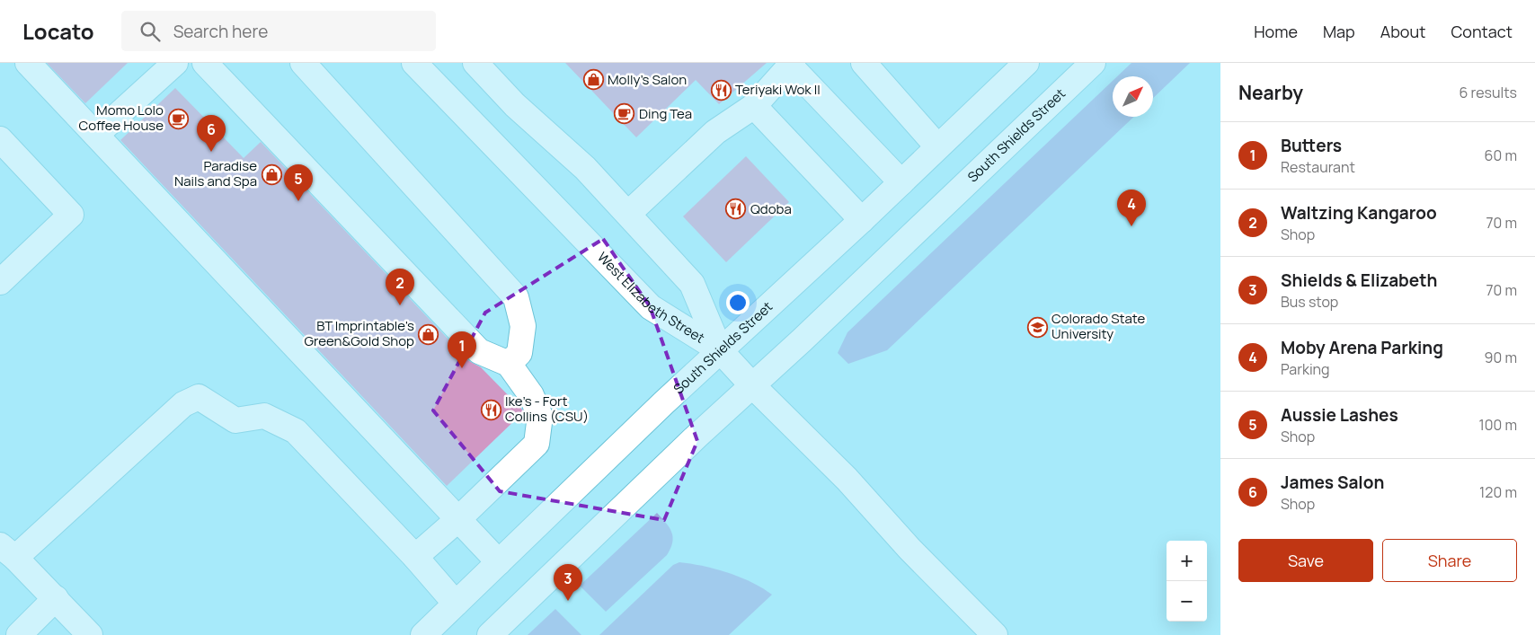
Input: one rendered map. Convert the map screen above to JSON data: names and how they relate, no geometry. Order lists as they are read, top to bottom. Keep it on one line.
{"streets":{"main road":["South Shields Street","West Elizabeth Street"]},"crossings":[["South Shields Street","West Elizabeth Street"]],"places":{"shop":["Molly's Salon","Paradise Nails and Spa","BT Imprintable's Green&Gold Shop"],"restaurant":["Teriyaki Wok II","Qdoba","Ike's - Fort Collins (CSU)"],"cafe":["Ding Tea","Momo Lolo Coffee House"],"school or university":["Colorado State University"]},"north":"top right","page":{"header":"Locato","search":"Search here","nav":["Home","Map","About","Contact"],"heading":["Nearby","6 results"],"pins":["6","5","4","2","1","3"],"list":[{"mark":"1","name":"Butters","note":"Restaurant","value":"60 m"},{"mark":"2","name":"Waltzing Kangaroo","note":"Shop","value":"70 m"},{"mark":"3","name":"Shields & Elizabeth","note":"Bus stop","value":"70 m"},{"mark":"4","name":"Moby Arena Parking","note":"Parking","value":"90 m"},{"mark":"5","name":"Aussie Lashes","note":"Shop","value":"100 m"},{"mark":"6","name":"James Salon","note":"Shop","value":"120 m"}],"buttons":["Save","Share"],"map_buttons":["+","−"]}}
